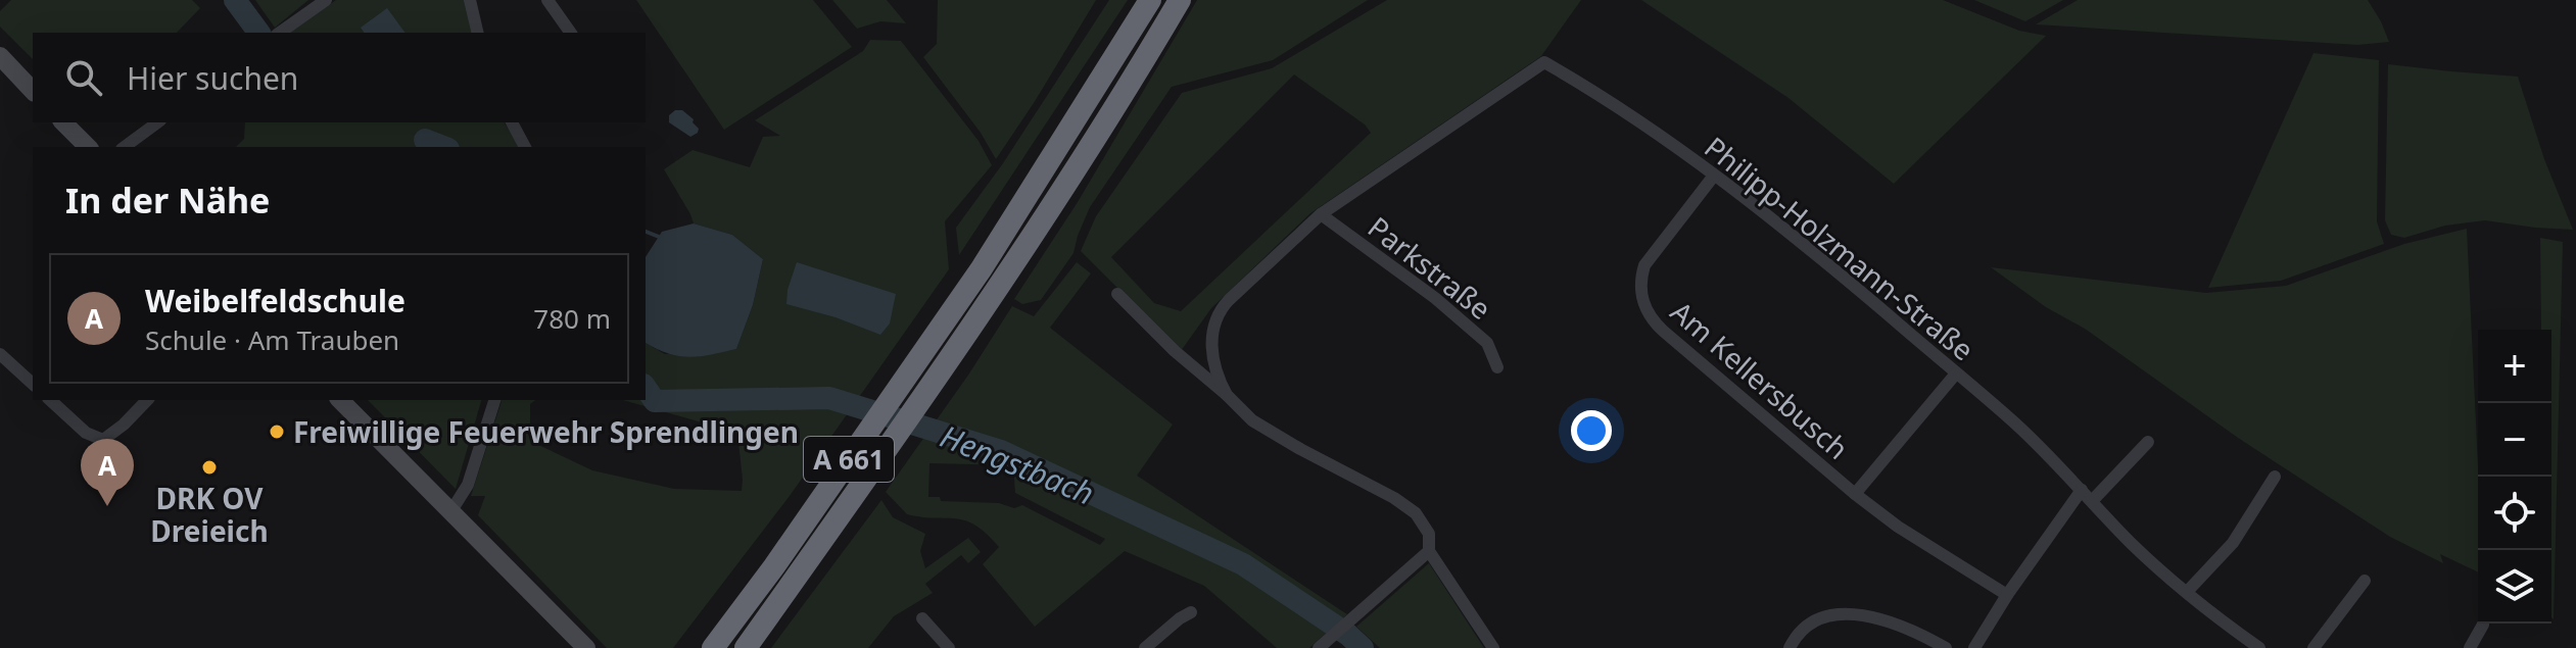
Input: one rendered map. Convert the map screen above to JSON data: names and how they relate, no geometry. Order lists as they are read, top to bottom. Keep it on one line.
{"streets":{"highway":["A 661"],"street":["Philipp-Holzmann-Straße","Parkstraße","Am Kellersbusch"]},"crossings":[["Philipp-Holzmann-Straße","Parkstraße"],["Philipp-Holzmann-Straße","Am Kellersbusch"]],"water":["Hengstbach"],"places":["Freiwillige Feuerwehr Sprendlingen","DRK OV Dreieich"],"page":{"search":"Hier suchen","heading":"In der Nähe","list":[{"mark":"A","name":"Weibelfeldschule","note":"Schule · Am Trauben","value":"780 m"}],"map_buttons":["+","−"],"pins":"A"}}
